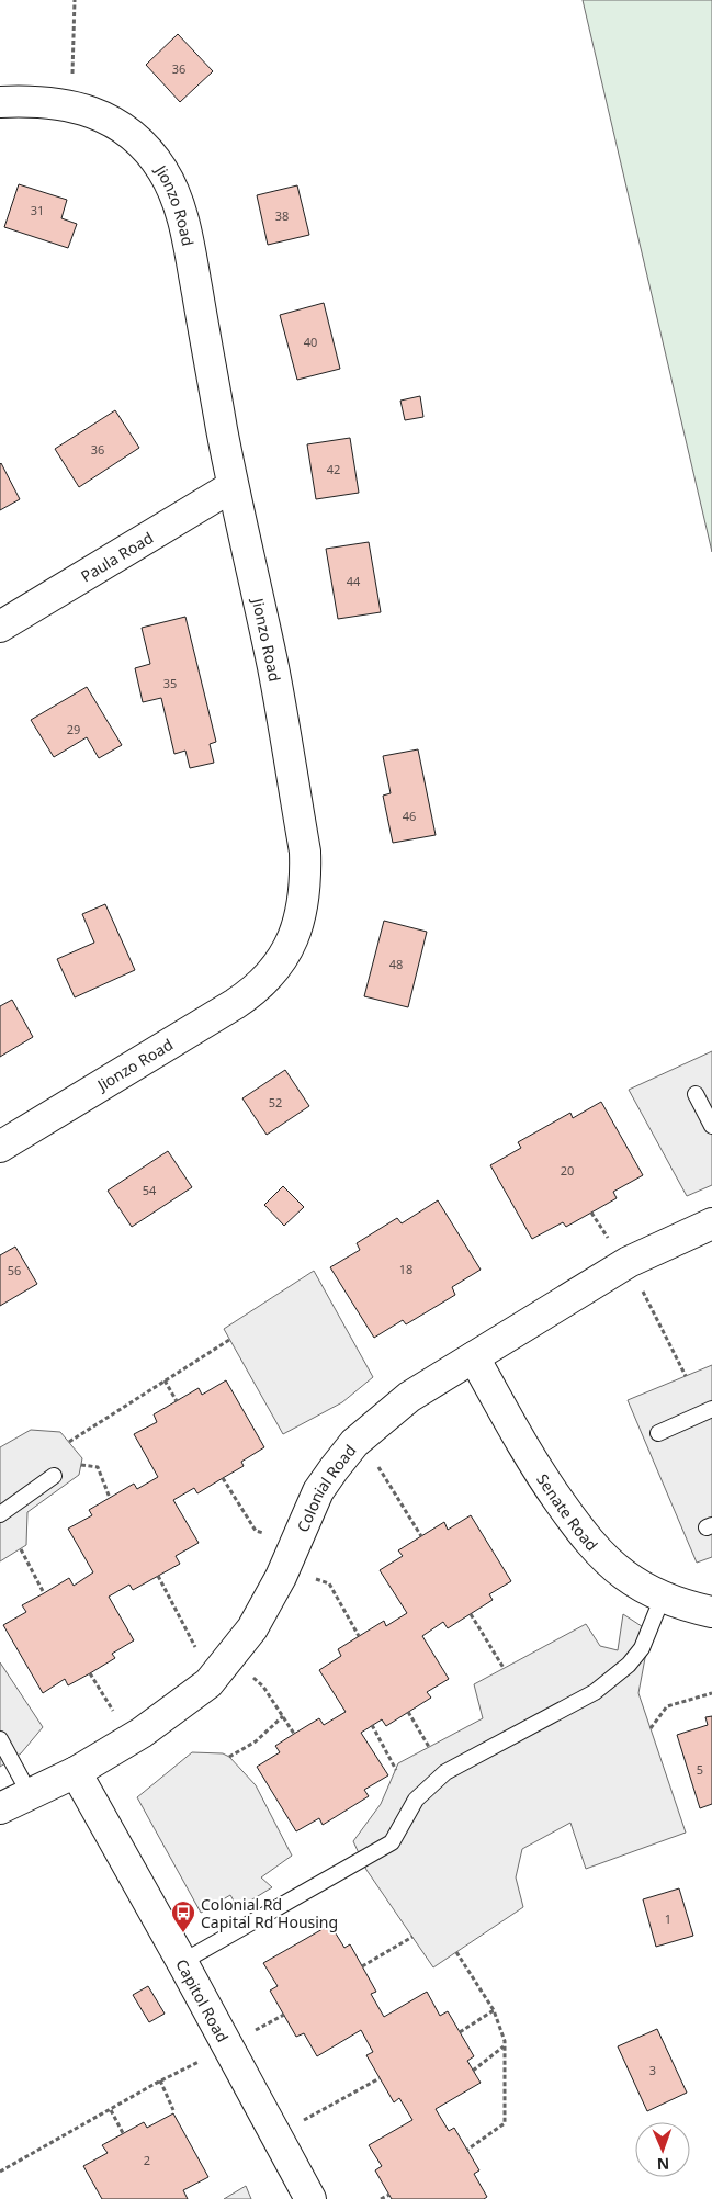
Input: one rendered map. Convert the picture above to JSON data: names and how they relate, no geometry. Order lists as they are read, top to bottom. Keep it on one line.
{"streets":{"street":["Jionzo Road","Paula Road","Colonial Road","Senate Road","Capitol Road"]},"crossings":[["Jionzo Road","Paula Road"],["Colonial Road","Senate Road"],["Colonial Road","Capitol Road"]],"places":{"bus stop":["Colonial Rd Capital Rd Housing"]},"house_numbers":["36","31","38","40","36","42","44","35","29","46","48","52","20","54","18","56","5","1","3","2"],"north":"bottom"}
